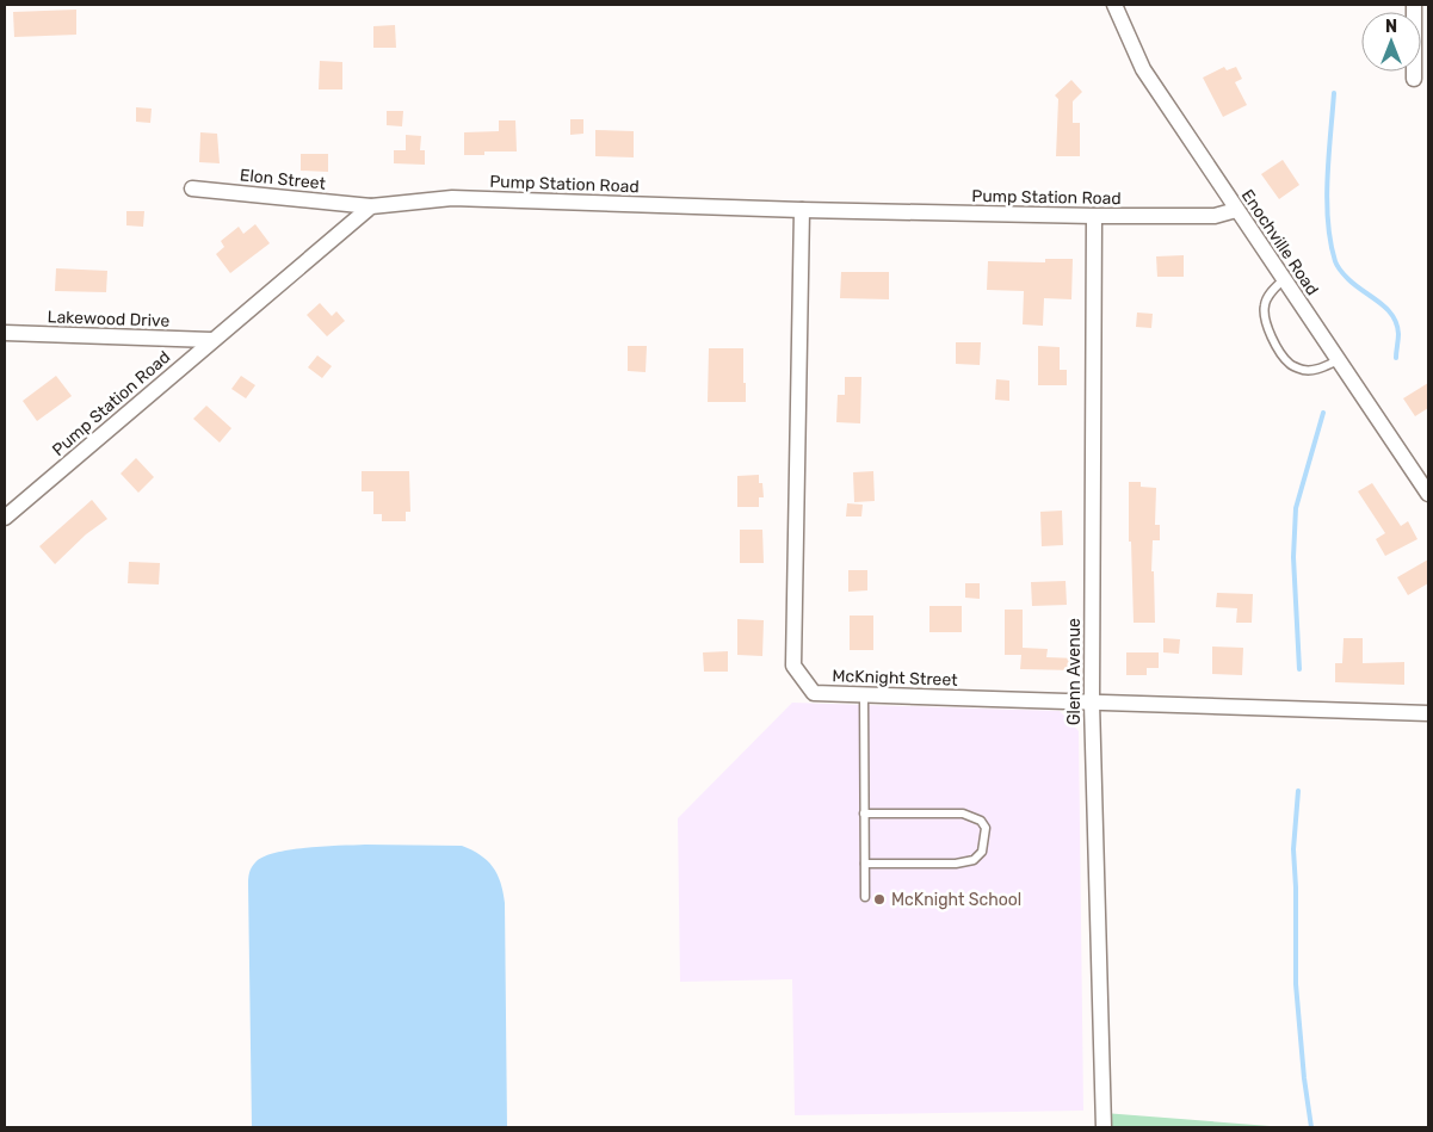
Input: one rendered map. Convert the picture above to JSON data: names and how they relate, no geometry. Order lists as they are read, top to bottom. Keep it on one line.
{"streets":{"street":["Elon Street","Pump Station Road","Enochville Road","Lakewood Drive","Glenn Avenue","McKnight Street"]},"crossings":[["Elon Street","Pump Station Road"],["Pump Station Road","Enochville Road"],["Pump Station Road","Lakewood Drive"],["Pump Station Road","Glenn Avenue"],["Pump Station Road","McKnight Street"],["Glenn Avenue","McKnight Street"]],"places":["McKnight School"],"north":"top"}
